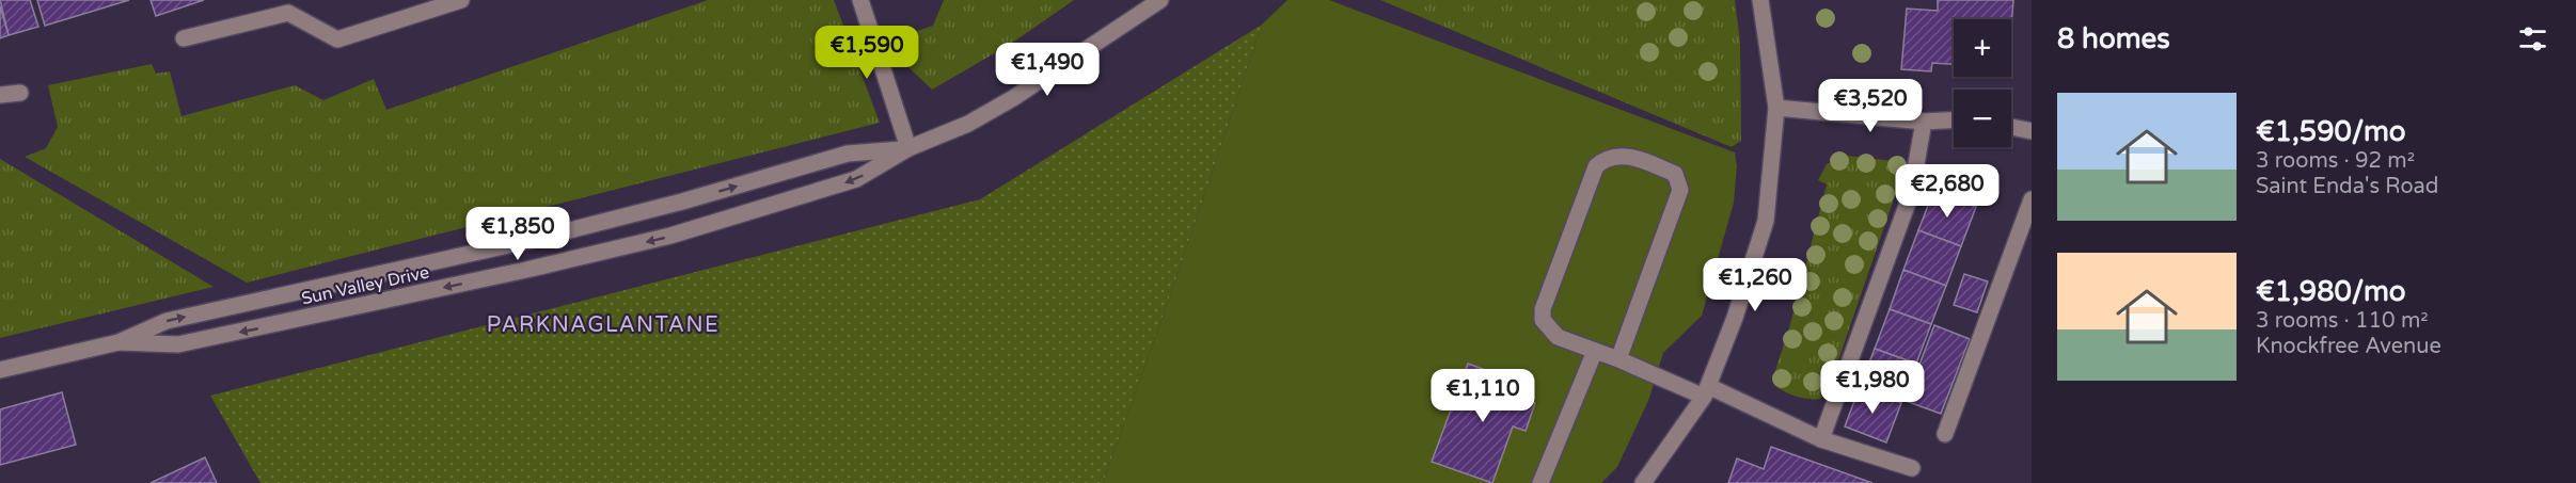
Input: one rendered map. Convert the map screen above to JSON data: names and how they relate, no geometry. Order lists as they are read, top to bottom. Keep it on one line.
{"streets":{"street":["Sun Valley Drive"]},"districts":["PARKNAGLANTANE"],"page":{"heading":"8 homes","map_buttons":["+","−"],"price":["€1,590","€1,490","€3,520","€2,680","€1,850","€1,260","€1,980","€1,110"],"list":[{"name":"€1,590/mo","note":"3 rooms · 92 m² · Saint Enda's Road"},{"name":"€1,980/mo","note":"3 rooms · 110 m² · Knockfree Avenue"}]}}
